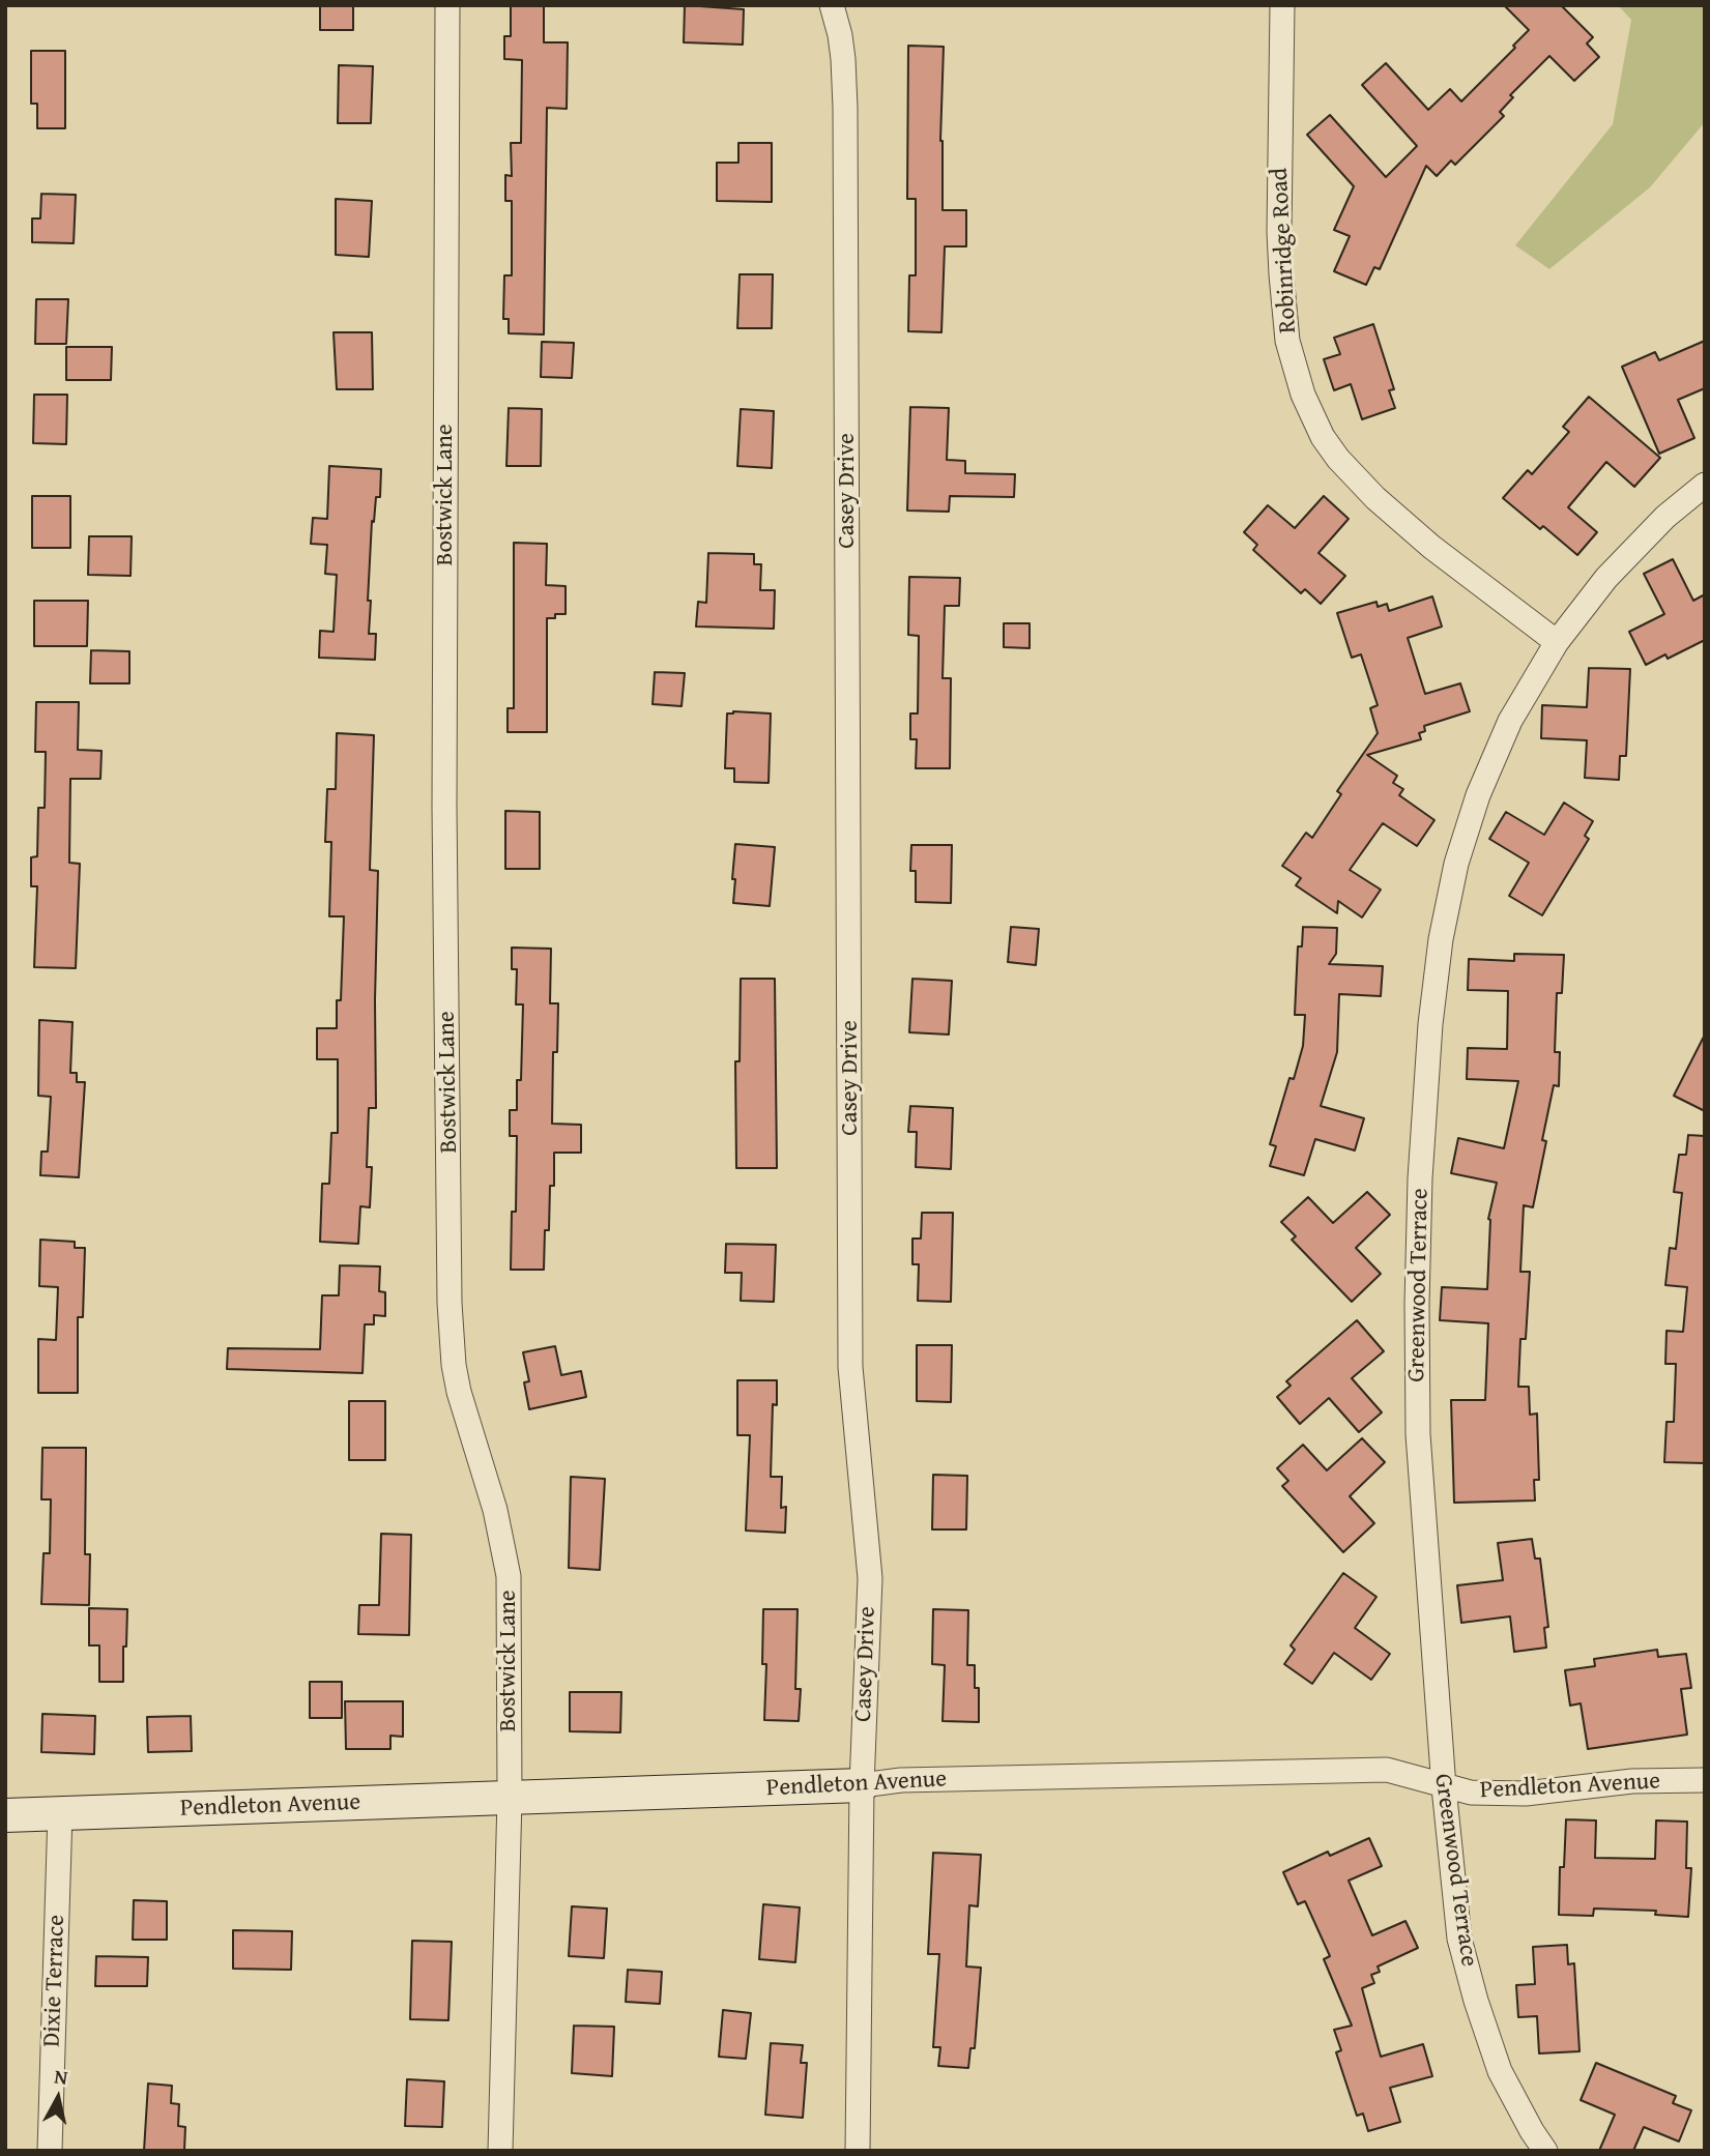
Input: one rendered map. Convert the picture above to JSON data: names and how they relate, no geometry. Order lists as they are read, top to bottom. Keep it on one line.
{"streets":{"street":["Robinridge Road","Casey Drive","Bostwick Lane","Greenwood Terrace","Pendleton Avenue","Dixie Terrace"]},"crossings":[["Robinridge Road","Greenwood Terrace"],["Casey Drive","Pendleton Avenue"],["Bostwick Lane","Pendleton Avenue"],["Greenwood Terrace","Pendleton Avenue"],["Pendleton Avenue","Dixie Terrace"]],"north":"top"}
